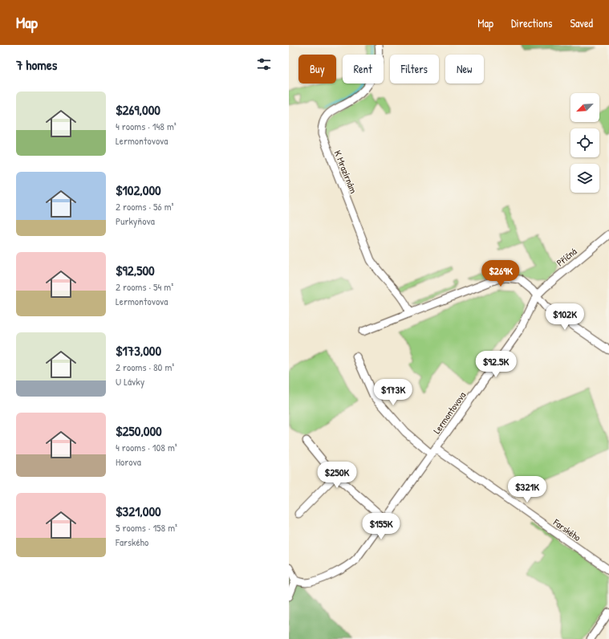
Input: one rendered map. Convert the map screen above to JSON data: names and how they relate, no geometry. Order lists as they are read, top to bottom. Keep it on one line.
{"streets":{"street":["K Mrazírnám","Příčná","Lermontovova","Farského"]},"crossings":[["Příčná","Lermontovova"],["Lermontovova","Farského"]],"north":"bottom left","page":{"header":"Map","nav":["Map","Directions","Saved"],"heading":"7 homes","chip":["Buy","Rent","Filters","New"],"list":[{"name":"$269,000","note":"4 rooms · 148 m² · Lermontovova"},{"name":"$102,000","note":"2 rooms · 56 m² · Purkyňova"},{"name":"$92,500","note":"2 rooms · 54 m² · Lermontovova"},{"name":"$173,000","note":"2 rooms · 80 m² · U Lávky"},{"name":"$250,000","note":"4 rooms · 108 m² · Horova"},{"name":"$321,000","note":"5 rooms · 158 m² · Farského"}],"price":["$269K","$102K","$92.5K","$173K","$250K","$321K","$155K"]}}
